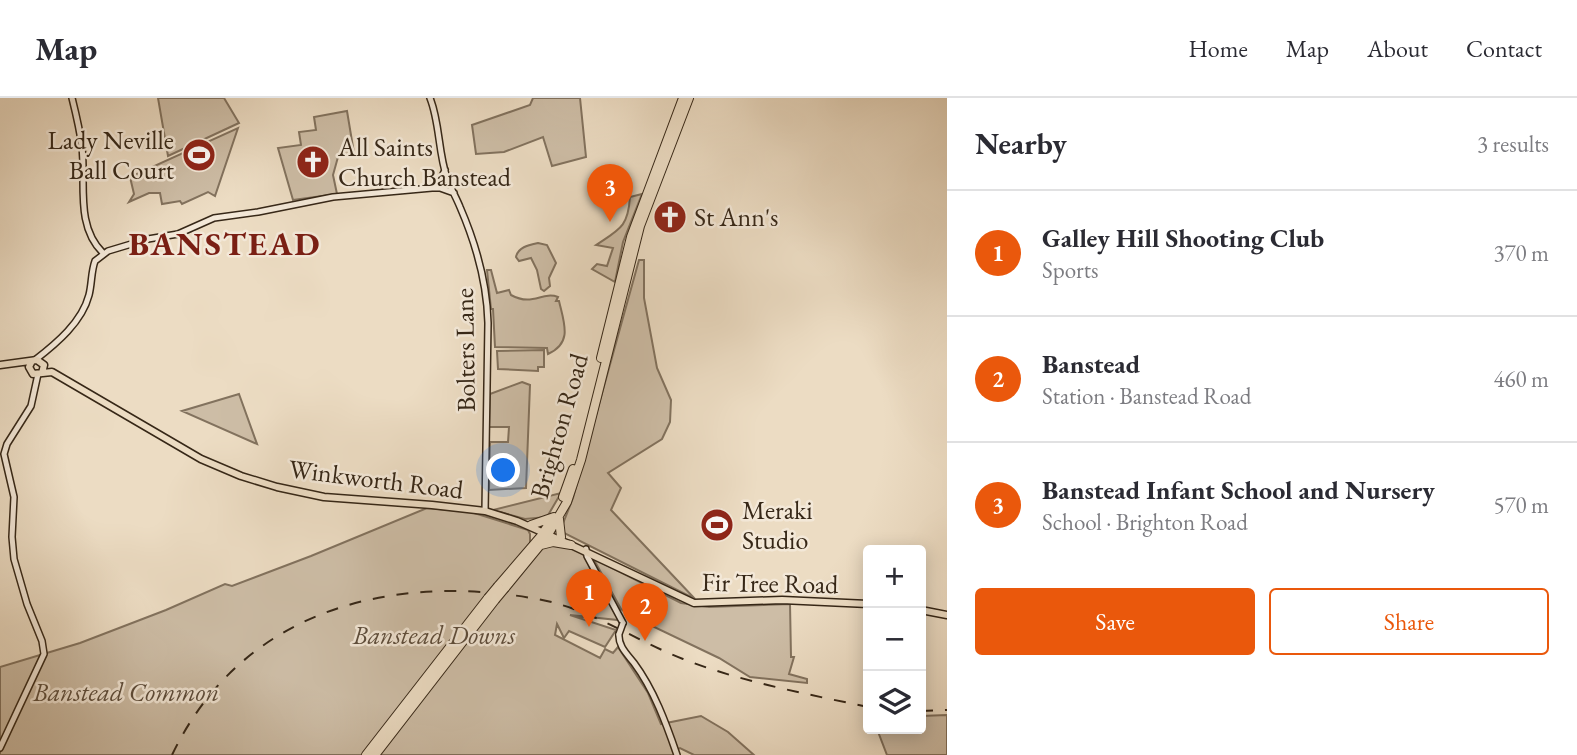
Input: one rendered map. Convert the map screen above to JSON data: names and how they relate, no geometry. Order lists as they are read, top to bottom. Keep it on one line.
{"streets":{"highway":["Brighton Road"],"main road":["Bolters Lane","Winkworth Road","Fir Tree Road"]},"crossings":[["Bolters Lane","Winkworth Road"],["Brighton Road","Fir Tree Road"],["Winkworth Road","Fir Tree Road"]],"districts":["BANSTEAD"],"parks":["Banstead Downs","Banstead Common"],"places":{"sports":["Lady Neville Ball Court","Meraki Studio"],"church":["All Saints Church Banstead","St Ann's"]},"page":{"header":"Map","nav":["Home","Map","About","Contact"],"heading":["Nearby","3 results"],"pins":["3","1","2"],"list":[{"mark":"1","name":"Galley Hill Shooting Club","note":"Sports","value":"370 m"},{"mark":"2","name":"Banstead","note":"Station · Banstead Road","value":"460 m"},{"mark":"3","name":"Banstead Infant School and Nursery","note":"School · Brighton Road","value":"570 m"}],"map_buttons":["+","−"],"buttons":["Save","Share"]}}
